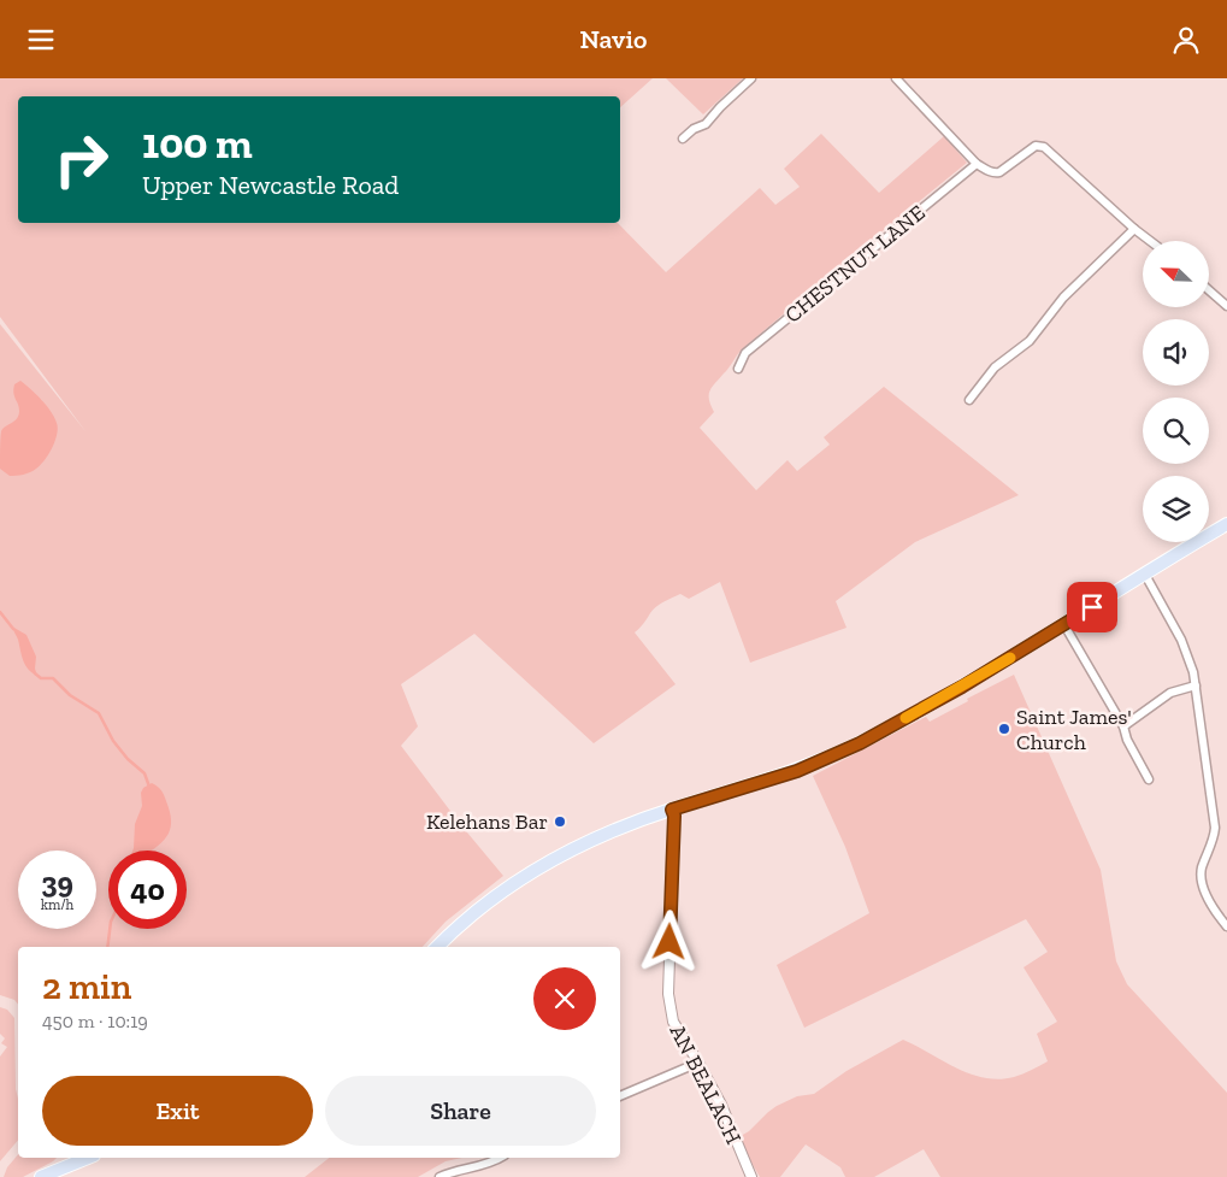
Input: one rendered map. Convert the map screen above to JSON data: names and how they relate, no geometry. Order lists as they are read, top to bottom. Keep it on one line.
{"streets":{"street":["CHESTNUT LANE","AN BEALACH"]},"places":["Saint James' Church","Kelehans Bar"],"north":"top left","page":{"header":"Navio","turn":["100 m","Upper Newcastle Road"],"speed":"39 km/h","limit":"40","heading":["2 min","450 m · 10:19"],"buttons":["Exit","Share"]}}
